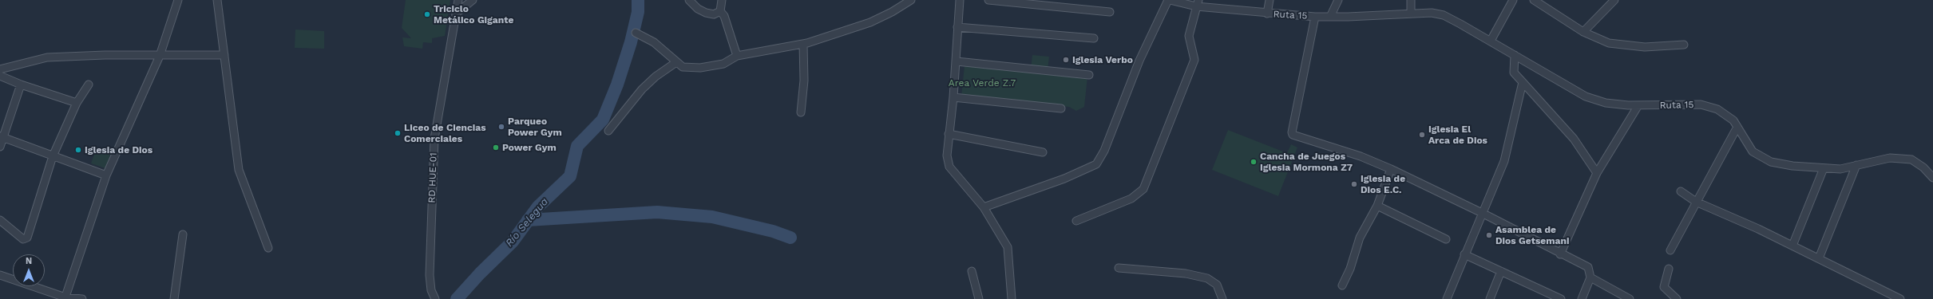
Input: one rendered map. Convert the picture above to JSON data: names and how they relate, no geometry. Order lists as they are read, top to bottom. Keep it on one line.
{"streets":{"street":["Ruta 15","RD HUE-01"]},"water":["Río Selegua"],"parks":["Area Verde Z.7"],"places":["Triciclo Metálico Gigante","Iglesia Verbo","Parqueo Power Gym","Liceo de Ciencias Comerciales","Iglesia El Arca de Dios","Power Gym","Iglesia de Dios","Cancha de Juegos Iglesia Mormona Z7","Iglesia de Dios E.C.","Asamblea de Dios Getsemani"],"north":"top"}
